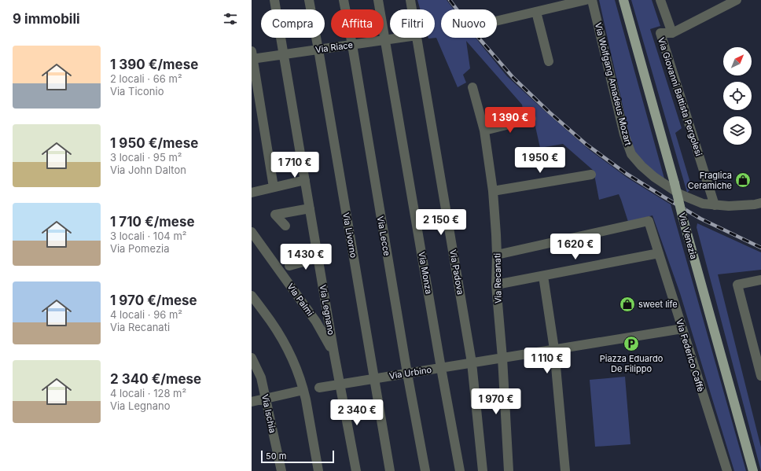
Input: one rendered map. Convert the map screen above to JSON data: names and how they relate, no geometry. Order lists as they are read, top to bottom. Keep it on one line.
{"streets":{"main road":["Via Venezia"],"street":["Via Riace","Via Wolfgang Amadeus Mozart","Via Giovanni Battista Pergolesi","Via Livorno","Via Lecce","Via Padova","Via Monza","Via Recanati","Via Palmi","Via Legnano","Via Federico Caffè","Via Urbino","Via Ischia"]},"crossings":[["Via Riace","Via Livorno"],["Via Riace","Via Lecce"],["Via Riace","Via Monza"],["Via Riace","Via Legnano"],["Via Wolfgang Amadeus Mozart","Via Giovanni Battista Pergolesi"],["Via Livorno","Via Urbino"],["Via Lecce","Via Urbino"],["Via Padova","Via Urbino"],["Via Monza","Via Urbino"],["Via Recanati","Via Federico Caffè"],["Via Recanati","Via Urbino"],["Via Palmi","Via Legnano"],["Via Legnano","Via Urbino"],["Via Federico Caffè","Via Urbino"]],"places":{"shop":["Fraglica Ceramiche","sweet life"],"parking":["Piazza Eduardo De Filippo"]},"scale_bar":"50 m","north":"top right","page":{"heading":"9 immobili","chip":["Compra","Affitta","Filtri","Nuovo"],"list":[{"name":"1 390 €/mese","note":"2 locali · 66 m² · Via Ticonio"},{"name":"1 950 €/mese","note":"3 locali · 95 m² · Via John Dalton"},{"name":"1 710 €/mese","note":"3 locali · 104 m² · Via Pomezia"},{"name":"1 970 €/mese","note":"4 locali · 96 m² · Via Recanati"},{"name":"2 340 €/mese","note":"4 locali · 128 m² · Via Legnano"}],"price":["1 390 €","1 950 €","1 710 €","2 150 €","1 620 €","1 430 €","1 110 €","1 970 €","2 340 €"],"scale":"50 m"}}
